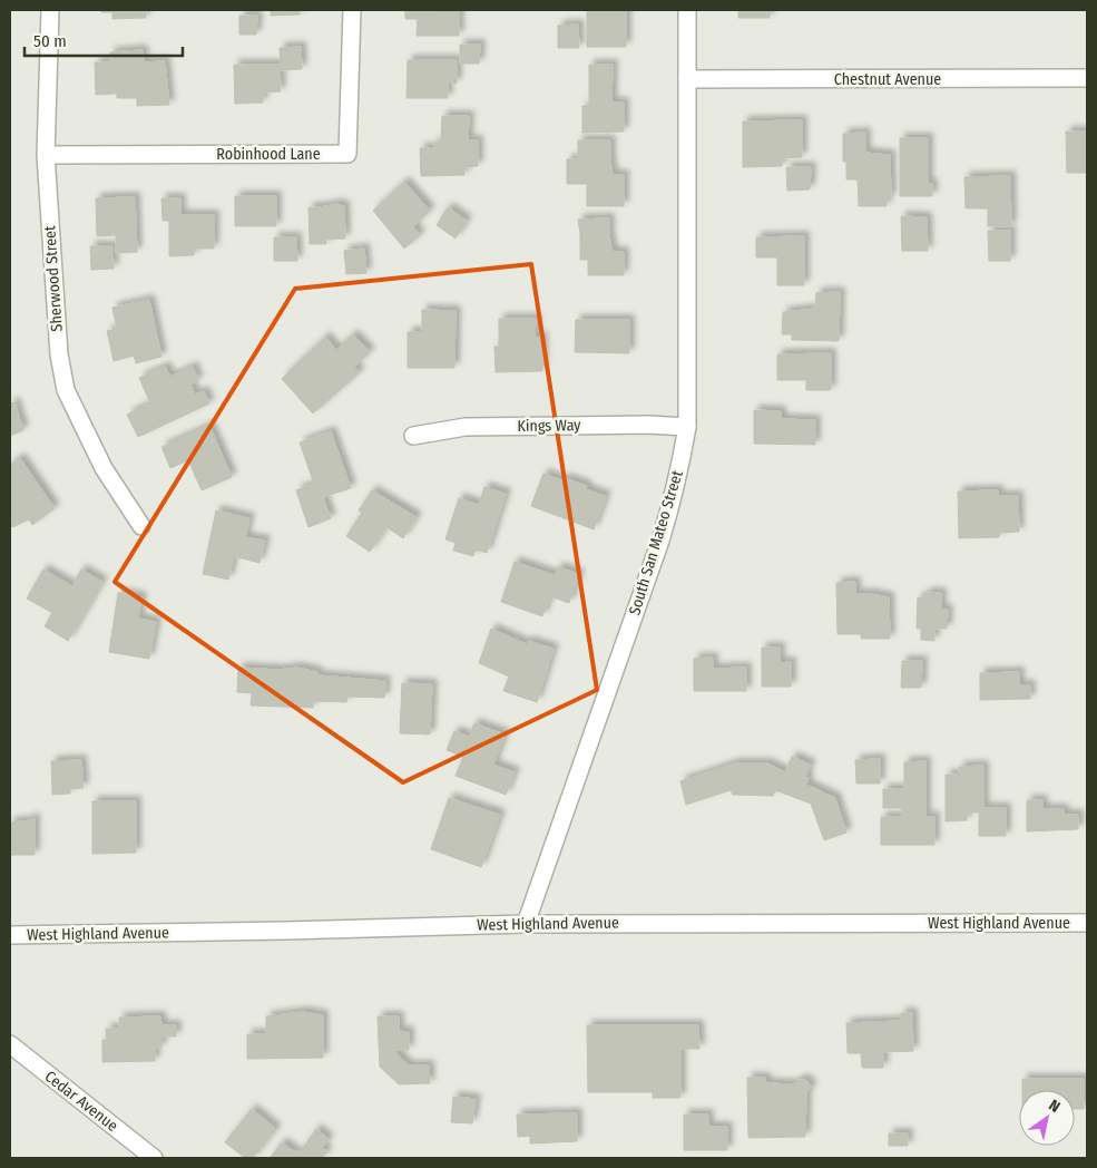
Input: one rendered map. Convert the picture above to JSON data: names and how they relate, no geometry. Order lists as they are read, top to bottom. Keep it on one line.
{"streets":{"street":["Chestnut Avenue","Robinhood Lane","Sherwood Street","Kings Way","South San Mateo Street","West Highland Avenue","Cedar Avenue"]},"crossings":[["Chestnut Avenue","South San Mateo Street"],["Robinhood Lane","Sherwood Street"],["Kings Way","South San Mateo Street"],["South San Mateo Street","West Highland Avenue"]],"scale_bar":"50 m","north":"top right"}
